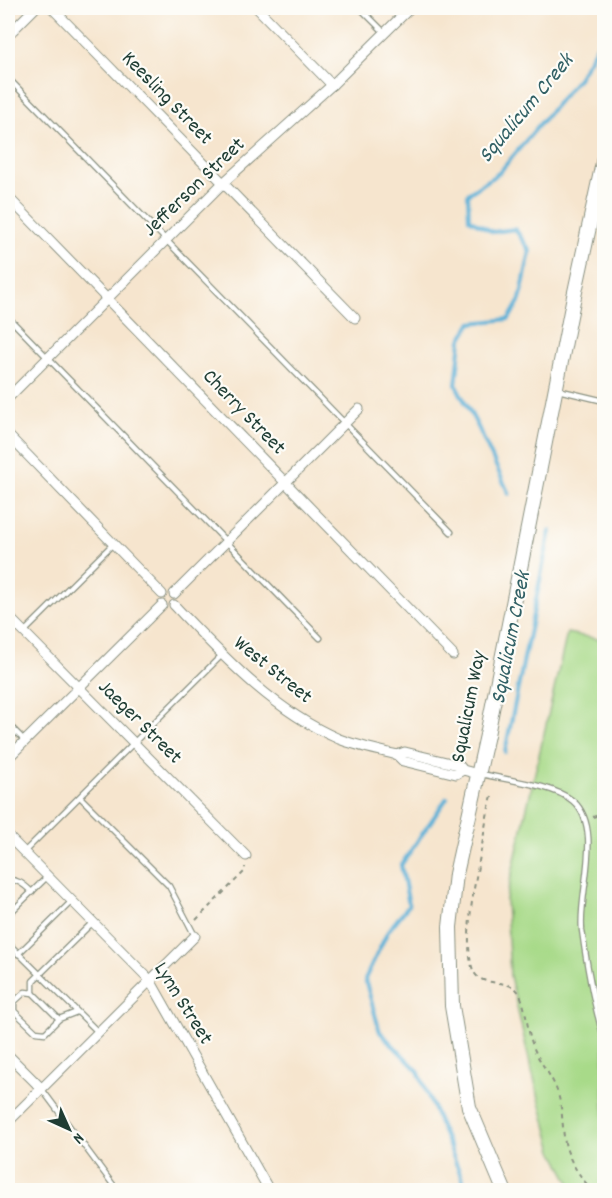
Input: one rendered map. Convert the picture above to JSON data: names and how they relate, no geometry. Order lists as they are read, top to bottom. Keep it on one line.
{"streets":{"street":["Keesling Street","Jefferson Street","Cherry Street","West Street","Squalicum Way","Jaeger Street","Lynn Street"]},"crossings":[["Keesling Street","Jefferson Street"],["Jefferson Street","Cherry Street"],["West Street","Squalicum Way"]],"water":["Squalicum Creek"],"north":"bottom right"}
